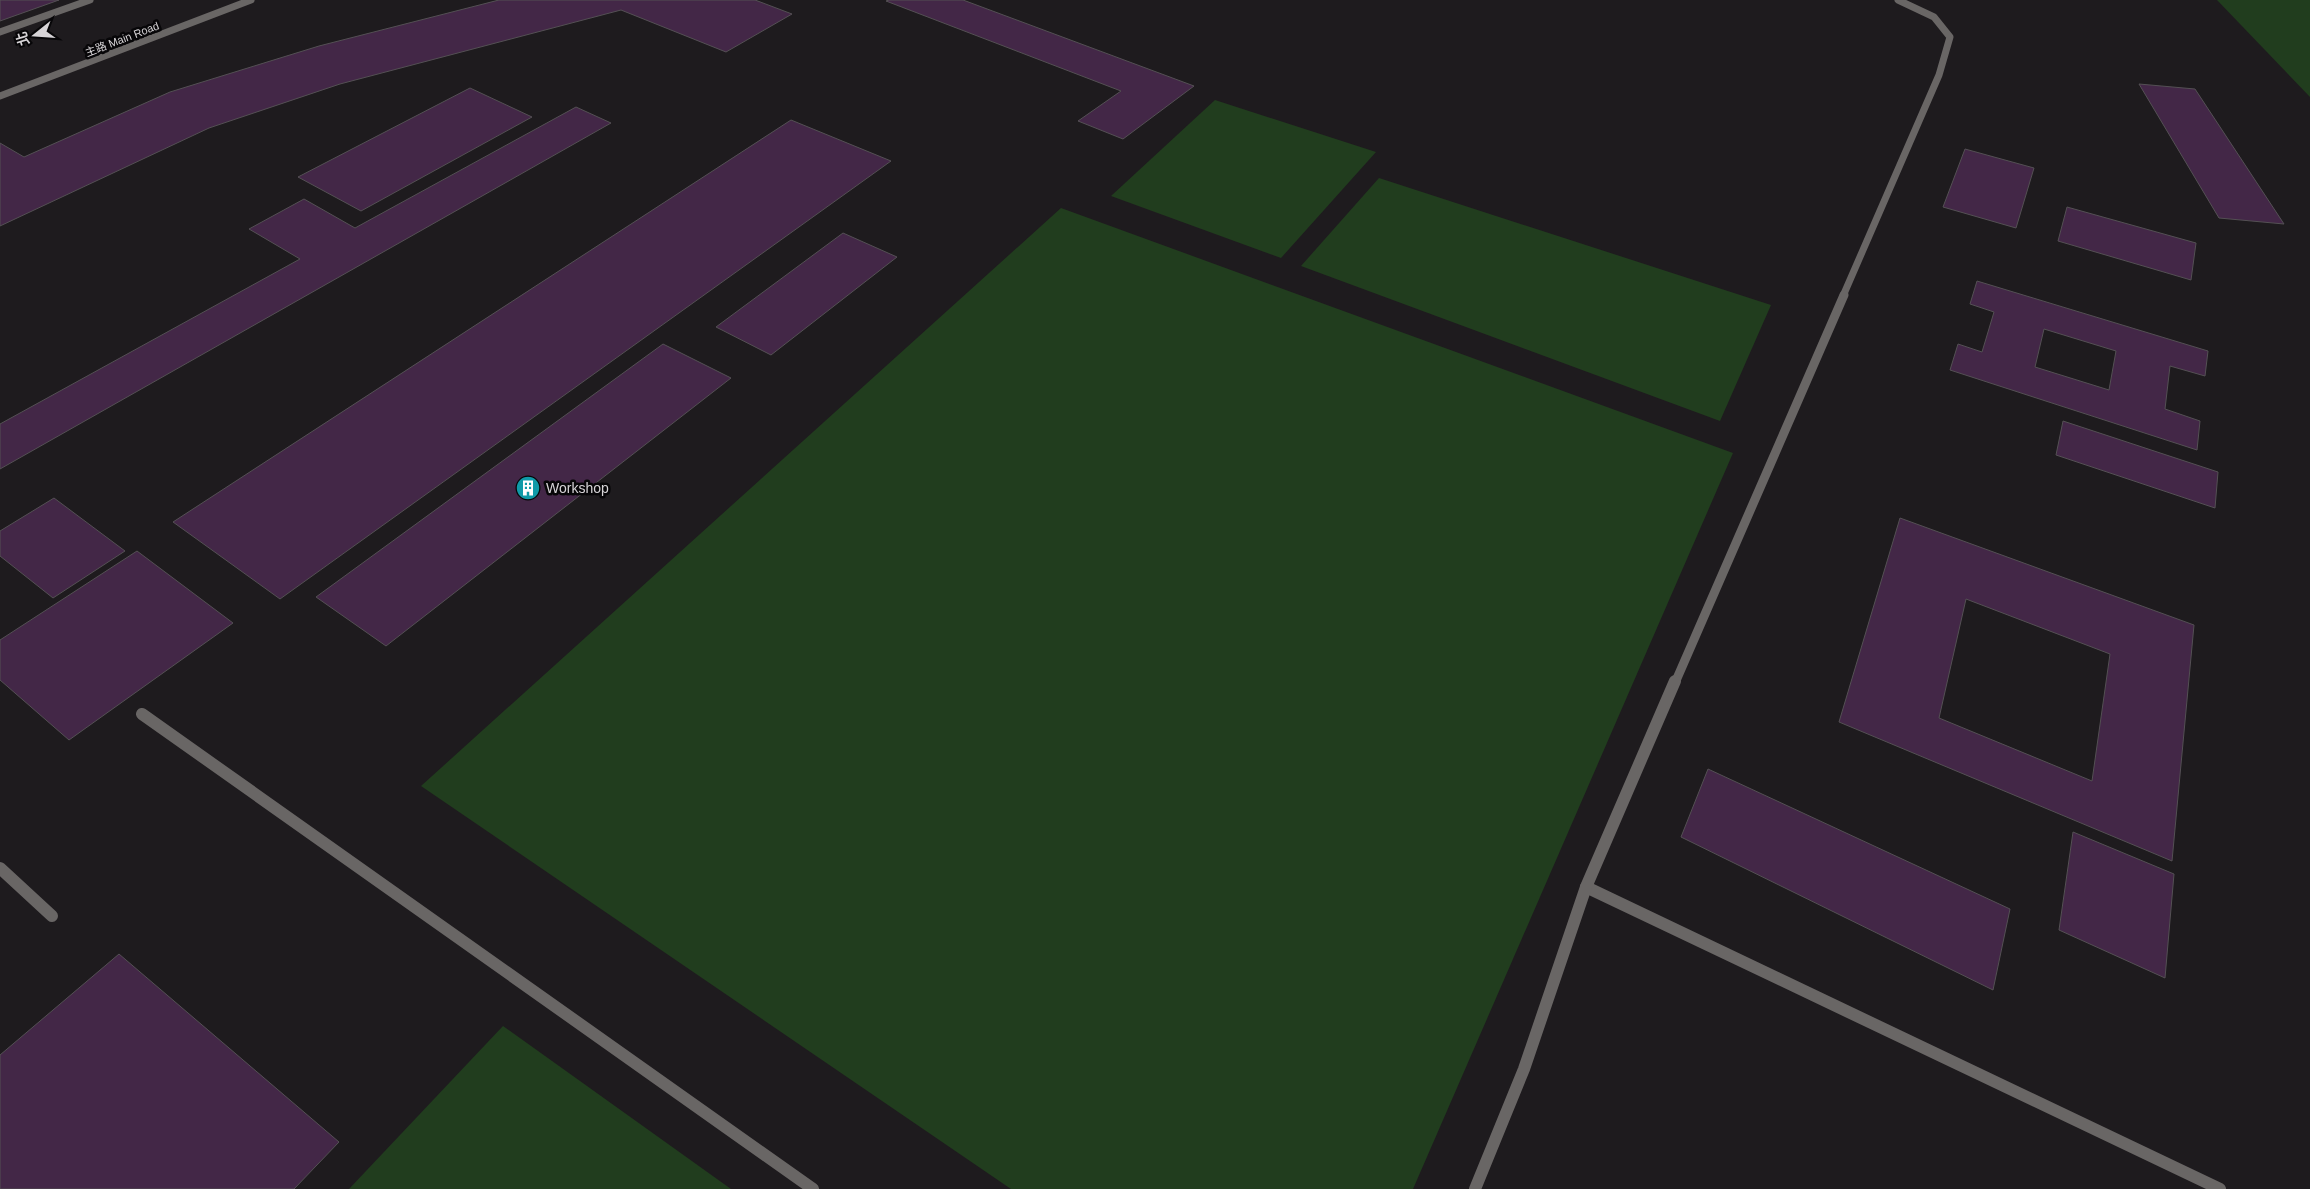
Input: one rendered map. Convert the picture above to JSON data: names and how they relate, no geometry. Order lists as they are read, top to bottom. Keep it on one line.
{"streets":{"lane":["主路 Main Road"]},"places":{"building":["Workshop"]},"north":"left"}
